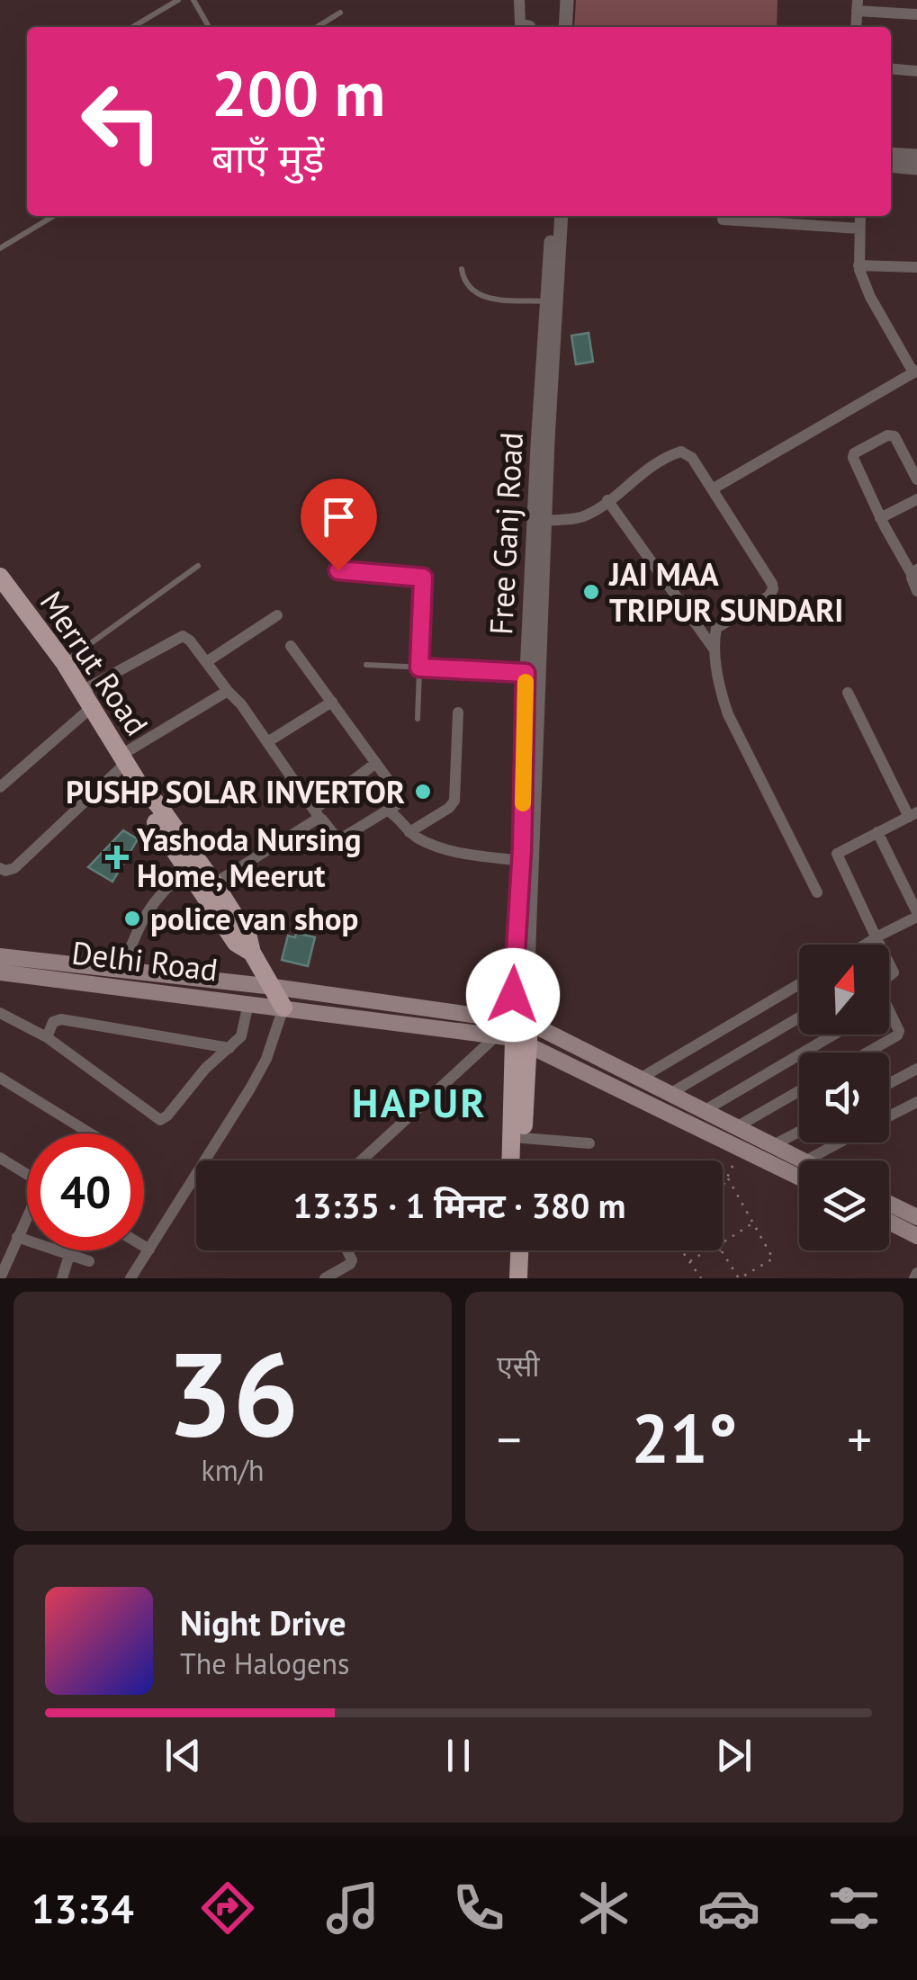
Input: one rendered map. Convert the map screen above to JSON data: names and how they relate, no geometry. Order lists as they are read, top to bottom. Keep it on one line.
{"streets":{"main road":["Merrut Road","Delhi Road"],"street":["Free Ganj Road"]},"crossings":[["Free Ganj Road","Delhi Road"],["Merrut Road","Delhi Road"]],"districts":["HAPUR"],"places":{"other":["JAI MAA TRIPUR SUNDARI","PUSHP SOLAR INVERTOR","police van shop"],"health":["Yashoda Nursing Home, Meerut"]},"north":"top","page":{"turn":["200 m","बाएँ मुड़ें"],"limit":"40","trip":"13:35 · 1 मिनट · 380 m","tile":[["36","km/h"],"एसी"],"heat":["−","21°","+"],"song":["Night Drive","The Halogens"],"tabs":"13:34"}}
